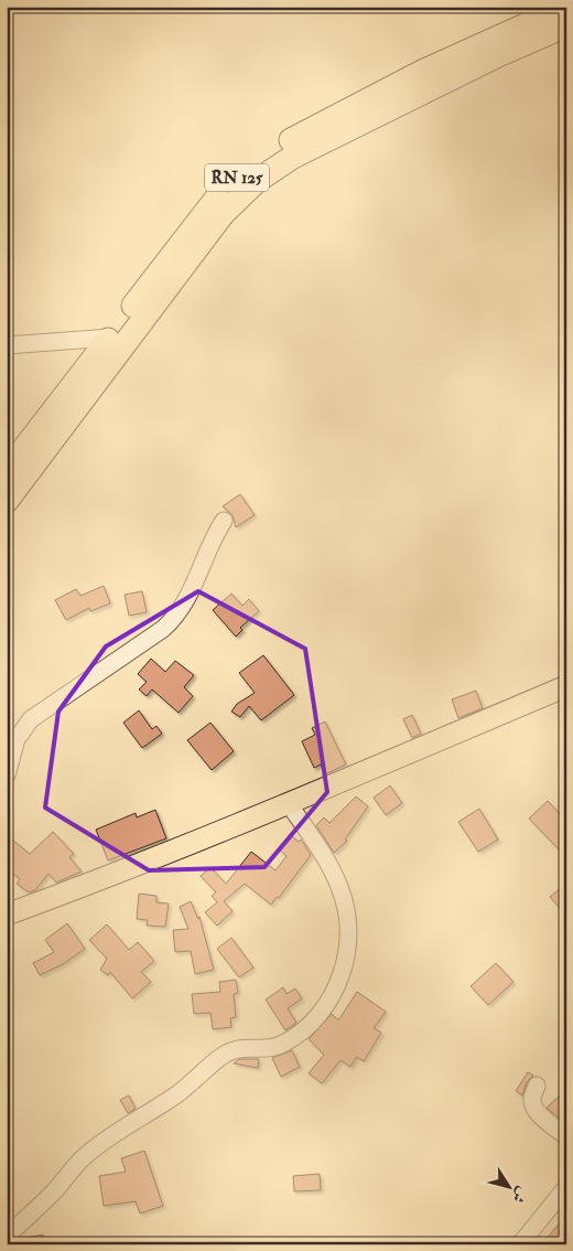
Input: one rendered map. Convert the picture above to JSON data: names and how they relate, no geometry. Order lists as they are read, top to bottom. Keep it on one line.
{"streets":{"highway":["RN 125"]},"north":"bottom right"}
